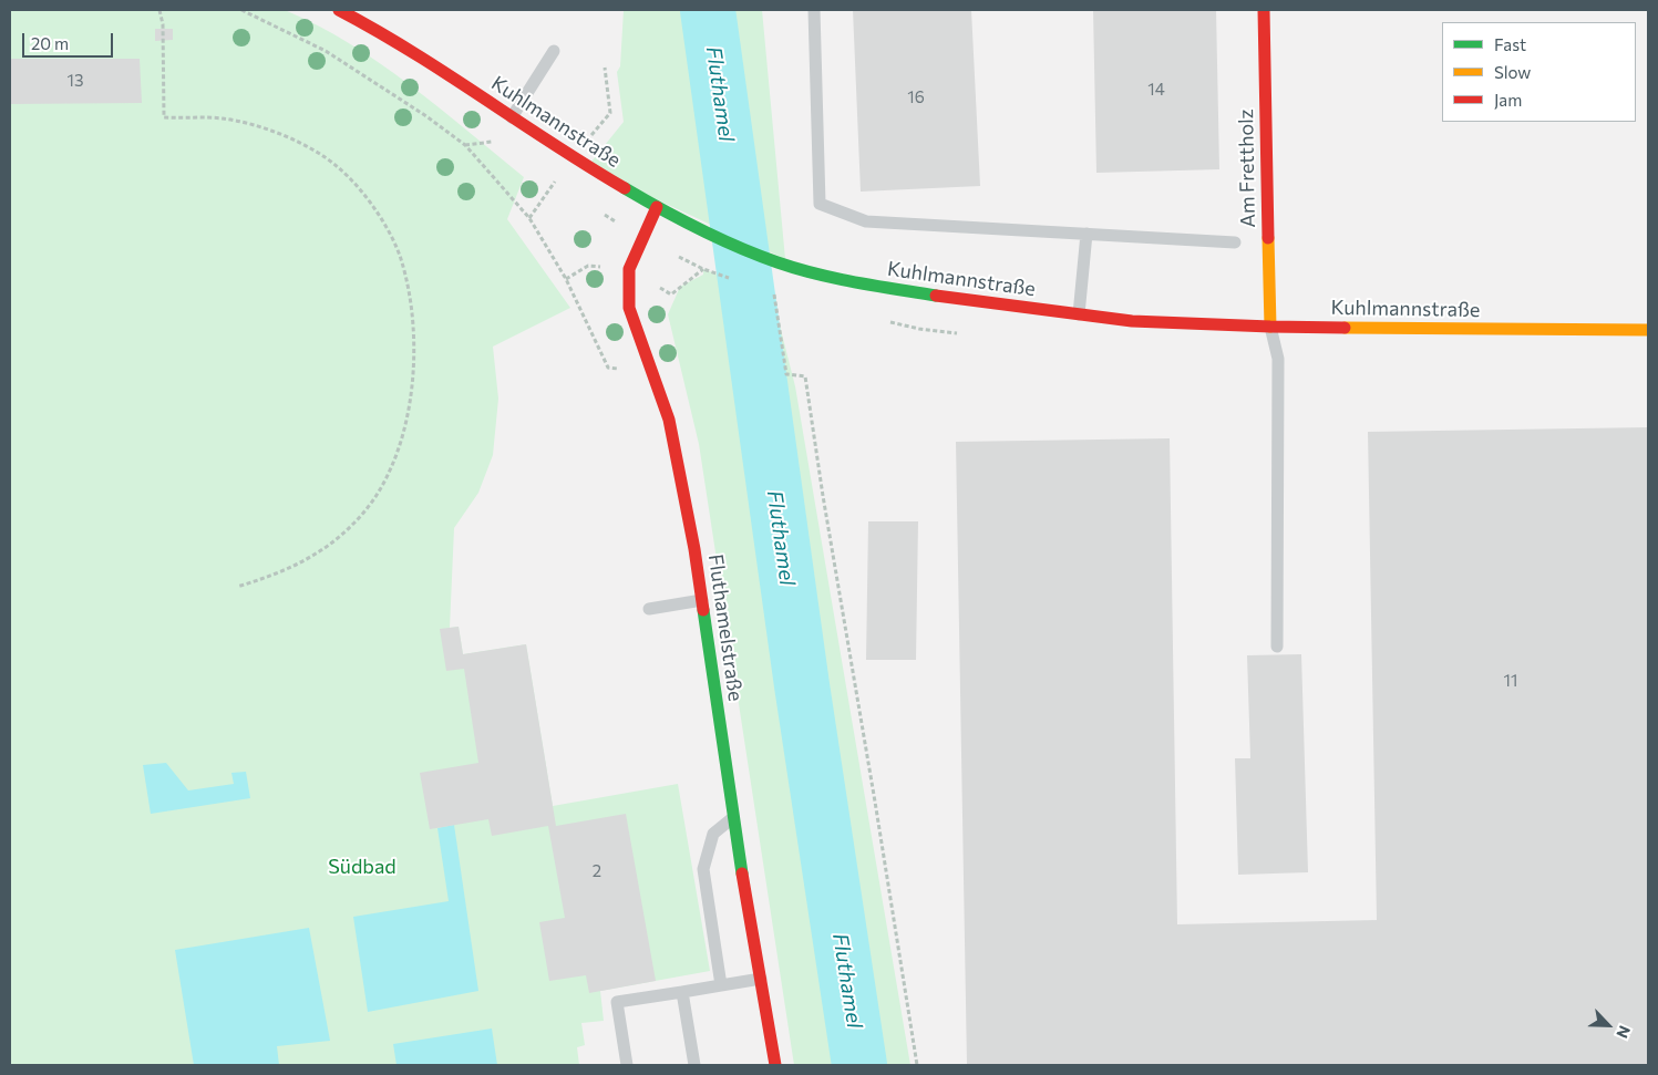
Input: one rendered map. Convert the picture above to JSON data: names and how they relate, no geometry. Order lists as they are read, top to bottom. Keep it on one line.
{"streets":{"main road":["Kuhlmannstraße","Am Frettholz","Fluthamelstraße"]},"crossings":[["Kuhlmannstraße","Am Frettholz"],["Kuhlmannstraße","Fluthamelstraße"]],"water":["Fluthamel"],"parks":["Südbad"],"house_numbers":["13","14","16","11","2"],"legend":["Fast","Slow","Jam"],"scale_bar":"20 m","north":"bottom right"}
